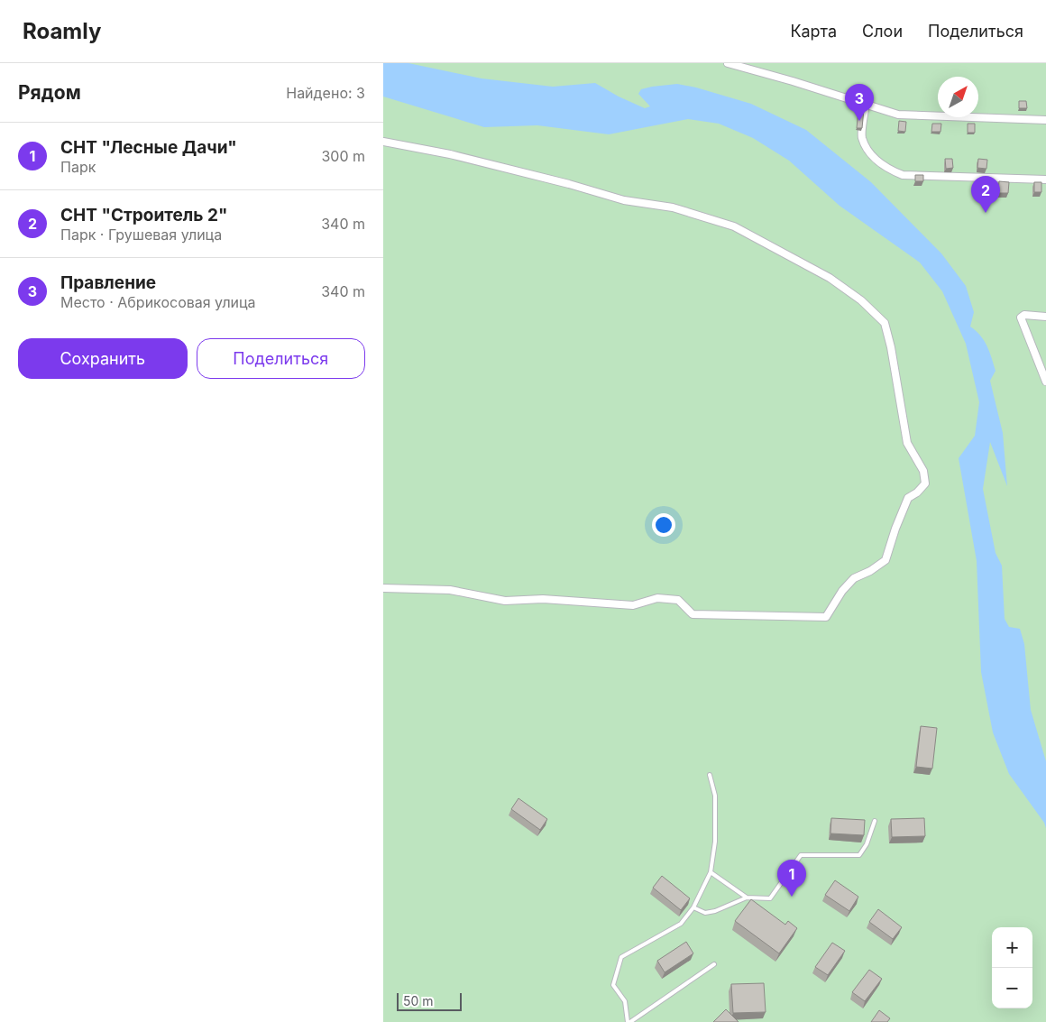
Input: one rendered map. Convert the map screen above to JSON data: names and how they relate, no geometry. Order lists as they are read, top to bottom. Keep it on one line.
{"scale_bar":"50 m","north":"top right","page":{"header":"Roamly","nav":["Карта","Слои","Поделиться"],"heading":["Рядом","Найдено: 3"],"pins":["3","2","1"],"list":[{"mark":"1","name":"СНТ \"Лесные Дачи\"","note":"Парк","value":"300 m"},{"mark":"2","name":"СНТ \"Строитель 2\"","note":"Парк · Грушевая улица","value":"340 m"},{"mark":"3","name":"Правление","note":"Место · Абрикосовая улица","value":"340 m"}],"buttons":["Сохранить","Поделиться"],"map_buttons":["+","−"],"scale":"50 m"}}
